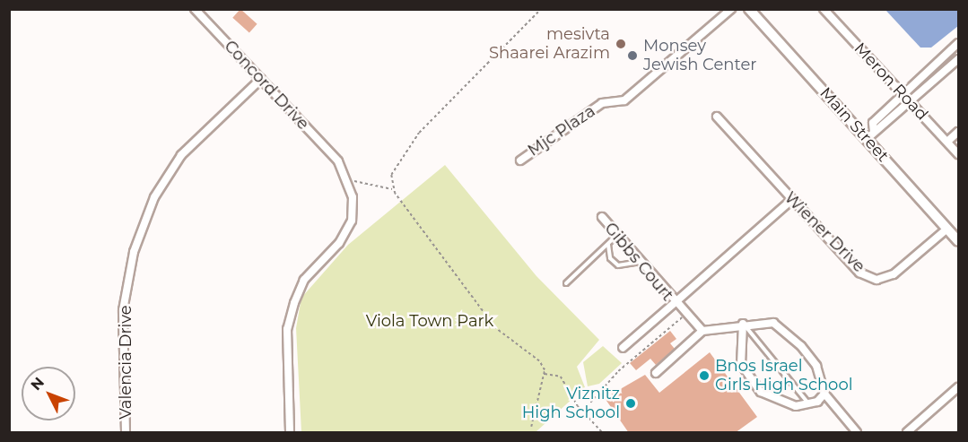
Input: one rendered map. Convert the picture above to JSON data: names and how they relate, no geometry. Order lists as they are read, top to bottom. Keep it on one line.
{"streets":{"main road":["Main Street"],"street":["Meron Road","Concord Drive","Mjc Plaza","Wiener Drive","Gibbs Court","Valencia Drive"]},"crossings":[["Concord Drive","Valencia Drive"],["Main Street","Wiener Drive"]],"parks":["Viola Town Park"],"places":["mesivta Shaarei Arazim","Monsey Jewish Center","Bnos Israel Girls High School","Viznitz High School"],"north":"top left"}
